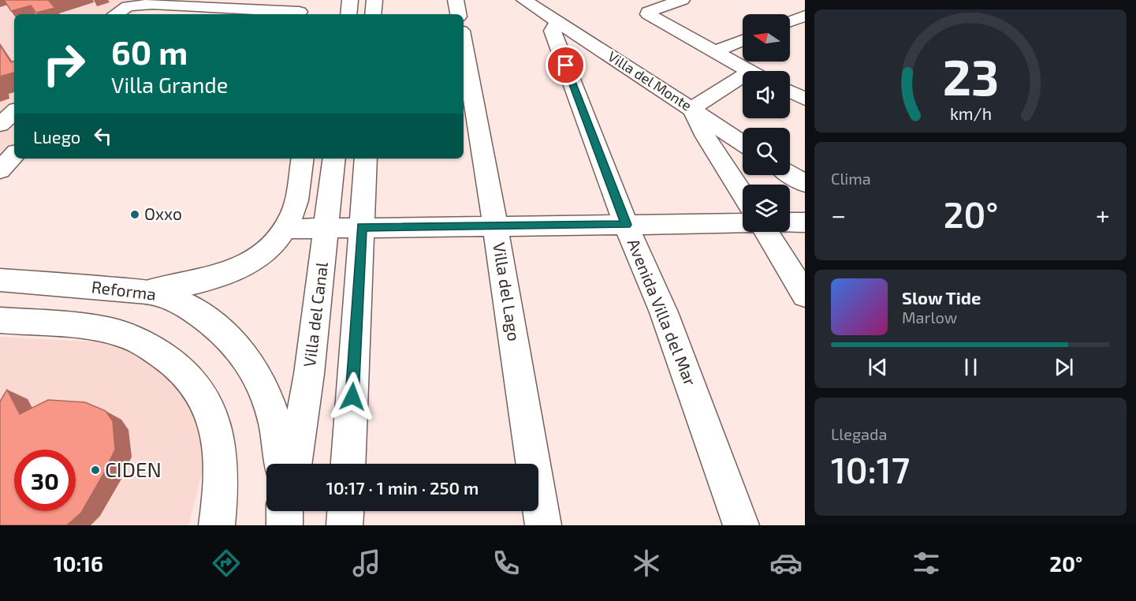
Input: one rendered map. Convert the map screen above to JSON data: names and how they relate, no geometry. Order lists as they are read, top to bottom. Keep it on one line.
{"streets":{"street":["Villa del Monte","Reforma","Villa del Lago","Avenida Villa del Mar","Villa del Canal"]},"crossings":[["Villa del Monte","Avenida Villa del Mar"]],"places":["Oxxo","CIDEN"],"north":"left","page":{"turn":["60 m","Villa Grande"],"then":"Luego","tile":["Clima",["Llegada","10:17"]],"heat":["−","20°","+"],"song":["Slow Tide","Marlow"],"limit":"30","trip":"10:17 · 1 min · 250 m","tabs":["10:16","20°"],"gauge":["23","km/h"]}}
